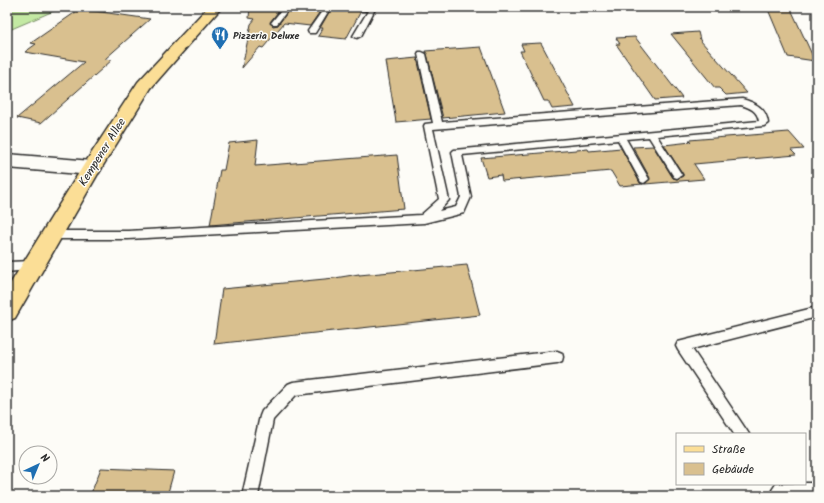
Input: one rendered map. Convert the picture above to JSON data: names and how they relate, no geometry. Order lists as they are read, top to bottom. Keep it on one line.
{"streets":{"main road":["Kempener Allee"]},"places":{"restaurant":["Pizzeria Deluxe"]},"legend":["Straße","Gebäude"],"north":"top right"}
